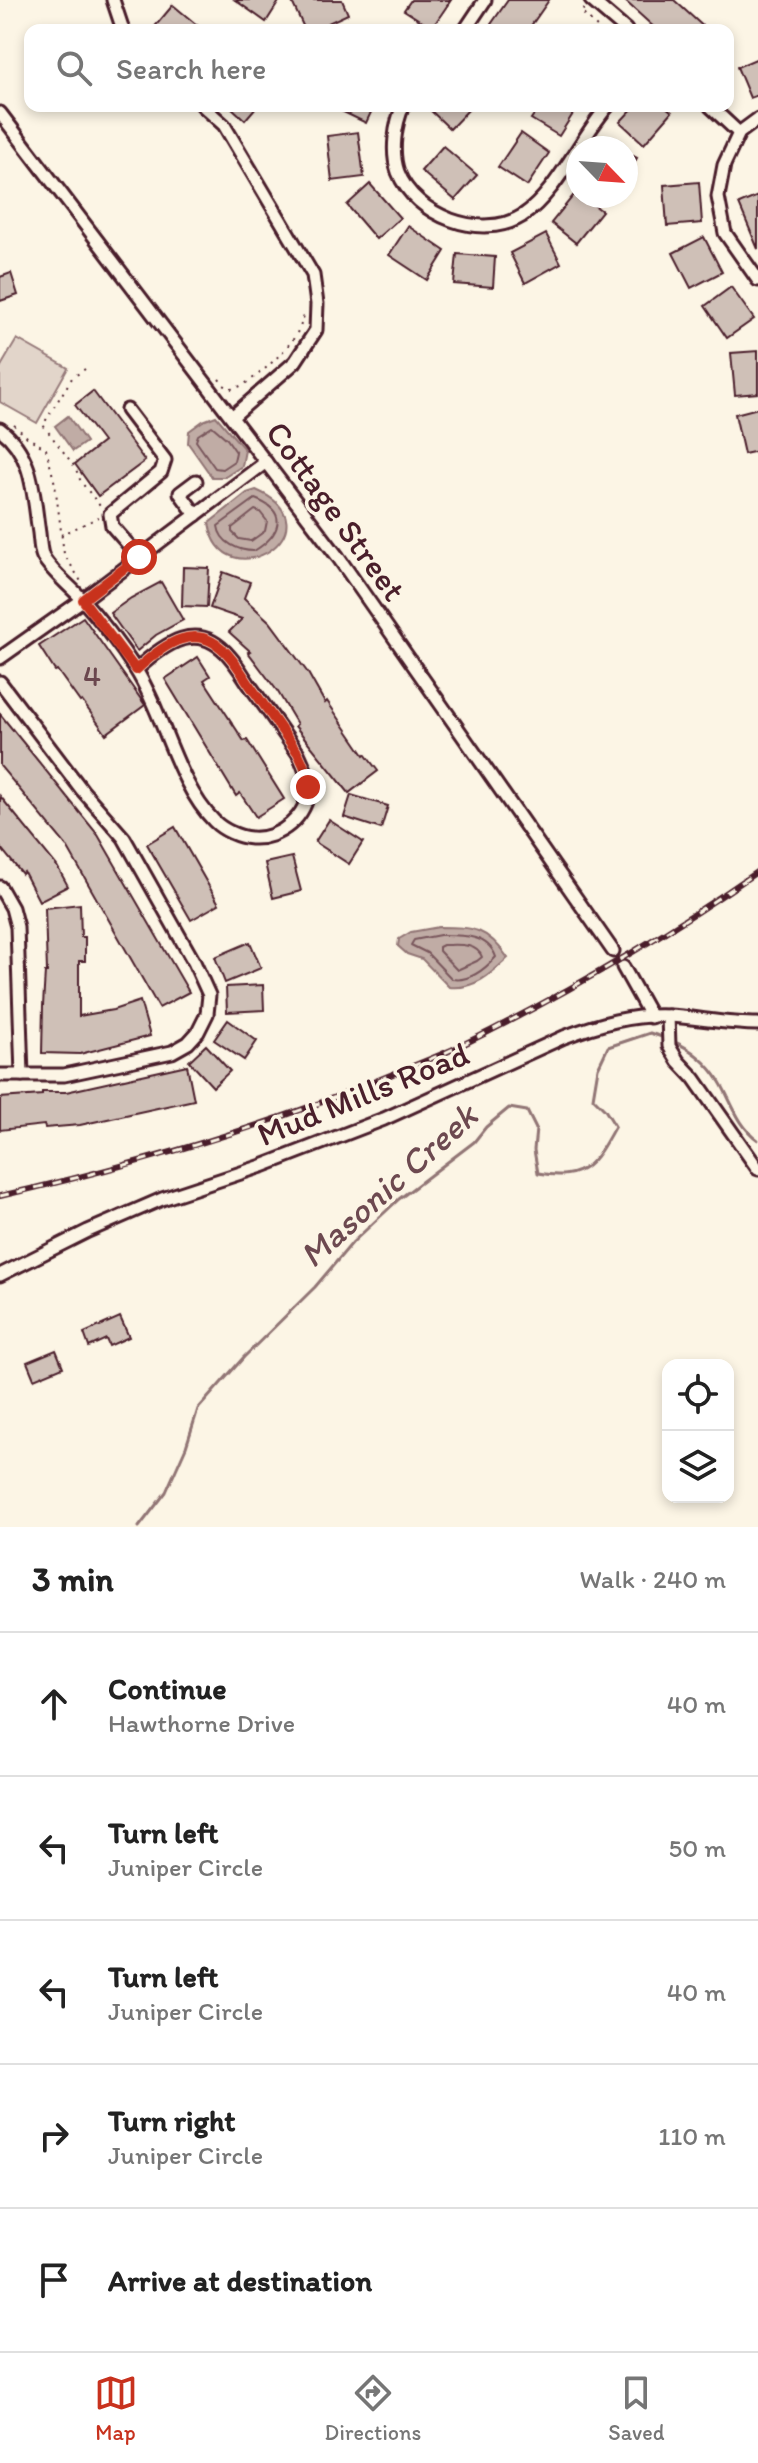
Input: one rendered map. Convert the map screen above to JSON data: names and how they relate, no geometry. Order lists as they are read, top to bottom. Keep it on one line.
{"streets":{"street":["Cottage Street","Mud Mills Road"]},"water":["Masonic Creek"],"house_numbers":["4"],"north":"bottom right","page":{"search":"Search here","heading":["3 min","Walk · 240 m"],"list":[["Continue","Hawthorne Drive","40 m"],["Turn left","Juniper Circle","50 m"],["Turn left","Juniper Circle","40 m"],["Turn right","Juniper Circle","110 m"],"Arrive at destination"],"nav":["Map","Directions","Saved"]}}
